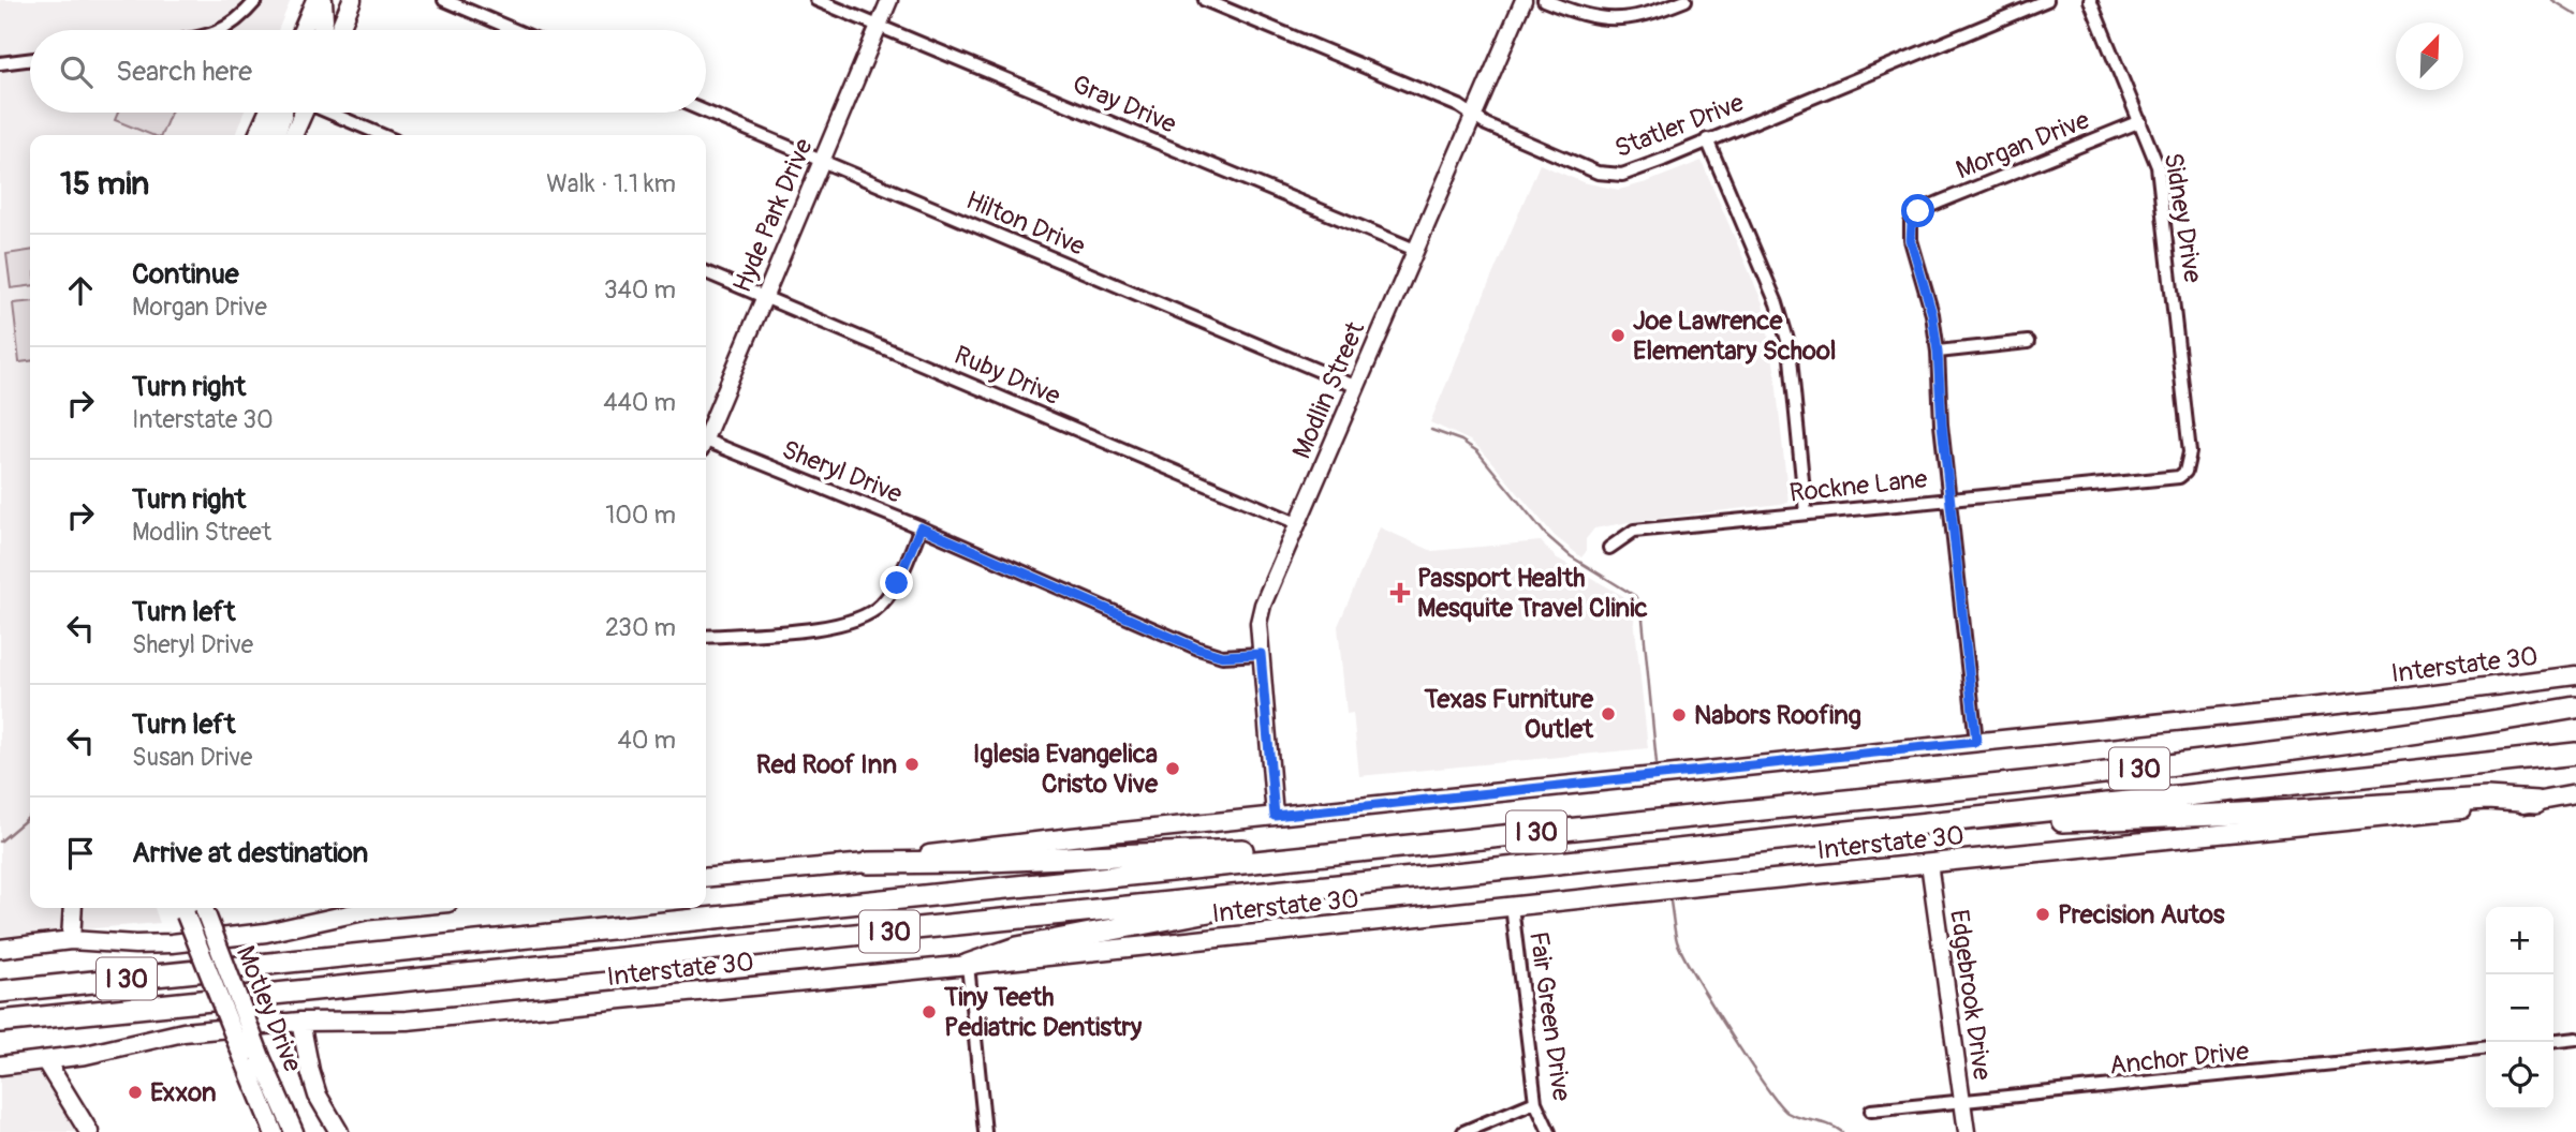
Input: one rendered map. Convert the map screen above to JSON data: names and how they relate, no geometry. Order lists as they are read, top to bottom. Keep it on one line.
{"streets":{"highway":["I 30"],"main road":["Interstate 30","Motley Drive"],"street":["Gray Drive","Statler Drive","Morgan Drive","Hyde Park Drive","Sidney Drive","Hilton Drive","Ruby Drive","Modlin Street","Sheryl Drive","Rockne Lane","Edgebrook Drive","Fair Green Drive","Anchor Drive"]},"crossings":[["Gray Drive","Hyde Park Drive"],["Gray Drive","Modlin Street"],["Statler Drive","Modlin Street"],["Morgan Drive","Sidney Drive"],["Morgan Drive","Rockne Lane"],["Morgan Drive","Interstate 30"],["Hyde Park Drive","Hilton Drive"],["Hyde Park Drive","Ruby Drive"],["Sidney Drive","Rockne Lane"],["Hilton Drive","Modlin Street"],["Ruby Drive","Modlin Street"],["Modlin Street","Sheryl Drive"],["Modlin Street","Interstate 30"],["Interstate 30","Edgebrook Drive"],["Interstate 30","Fair Green Drive"],["Edgebrook Drive","Anchor Drive"]],"places":{"other":["Joe Lawrence Elementary School","Texas Furniture Outlet","Nabors Roofing","Red Roof Inn","Iglesia Evangelica Cristo Vive","Precision Autos","Tiny Teeth Pediatric Dentistry","Exxon"],"health":["Passport Health Mesquite Travel Clinic"]},"north":"top right","page":{"search":"Search here","heading":["15 min","Walk · 1.1 km"],"list":[["Continue","Morgan Drive","340 m"],["Turn right","Interstate 30","440 m"],["Turn right","Modlin Street","100 m"],["Turn left","Sheryl Drive","230 m"],["Turn left","Susan Drive","40 m"],"Arrive at destination"],"map_buttons":["+","−"]}}
